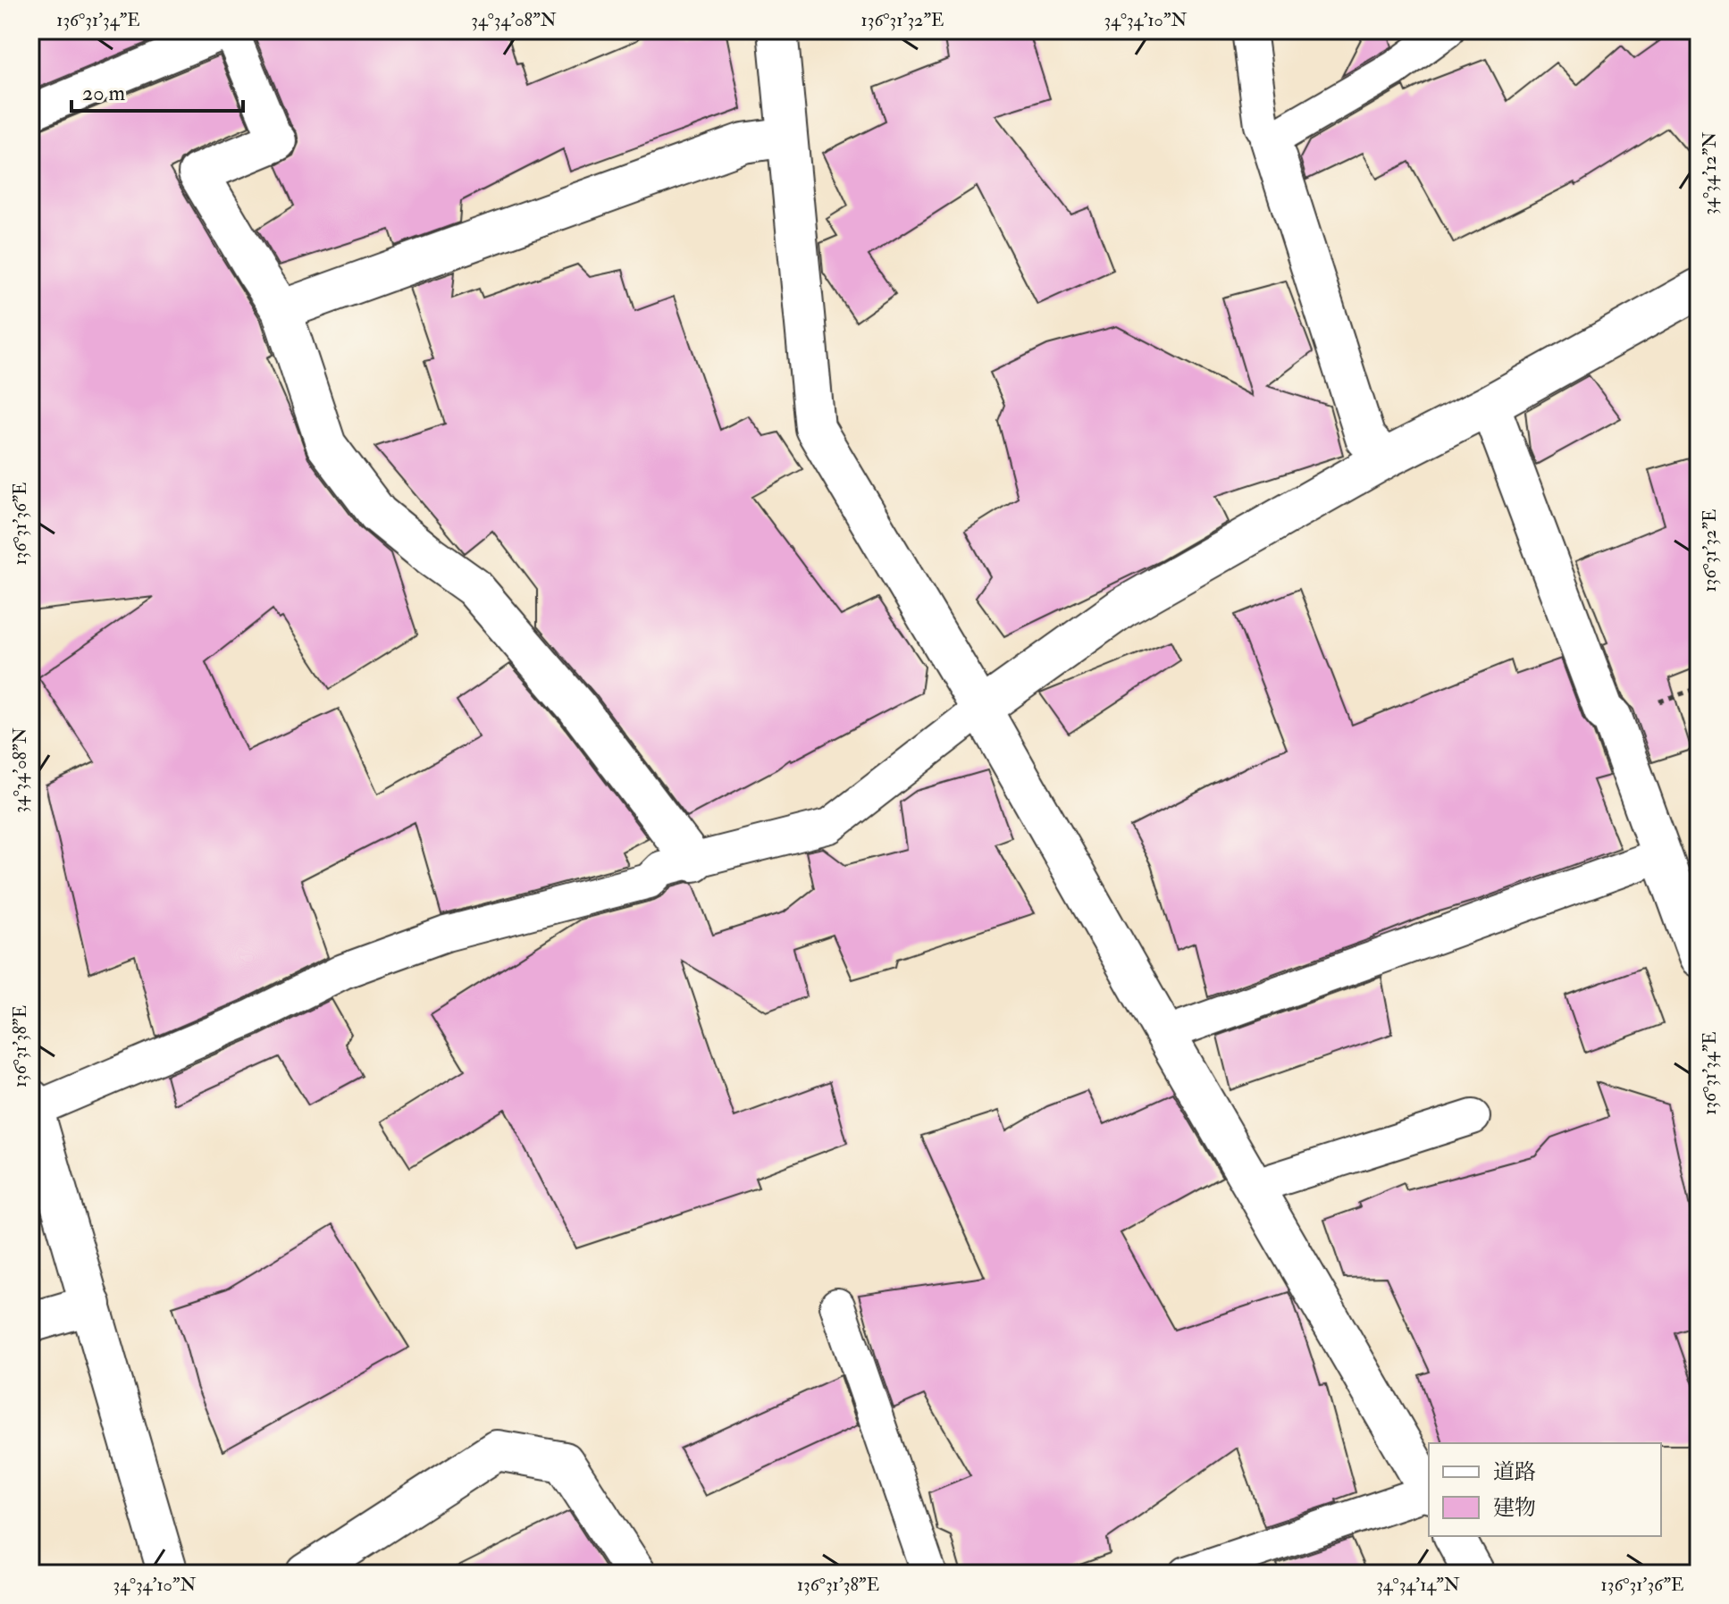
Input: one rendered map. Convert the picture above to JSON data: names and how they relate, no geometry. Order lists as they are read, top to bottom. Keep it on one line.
{"legend":["道路","建物"],"scale_bar":"20 m","coordinates":["136°31'34\"E","34°34'08\"N","136°31'32\"E","34°34'10\"N","34°34'12\"N","136°31'36\"E","136°31'38\"E","34°34'14\"N"]}
